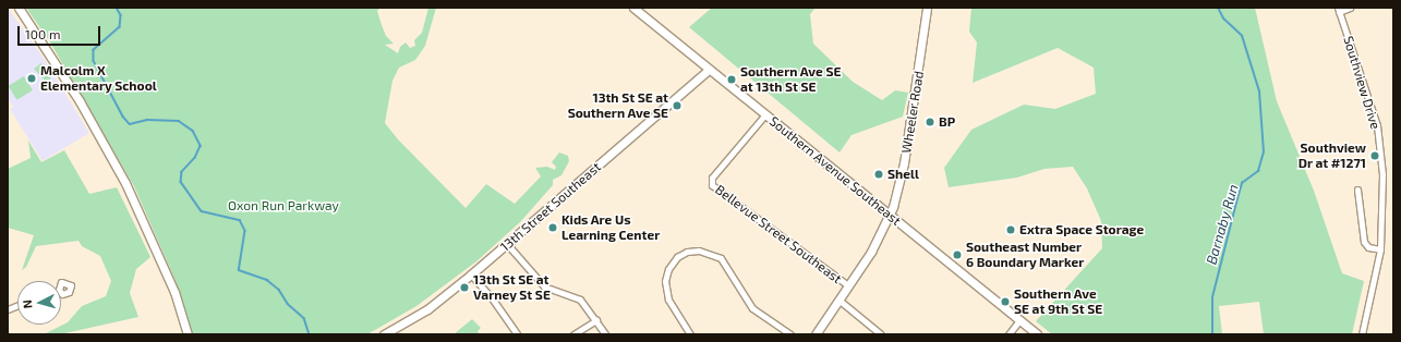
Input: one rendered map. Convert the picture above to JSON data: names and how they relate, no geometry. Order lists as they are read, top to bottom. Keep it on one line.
{"streets":{"main road":["Wheeler Road","Southern Avenue Southeast","13th Street Southeast"],"street":["Southview Drive","Bellevue Street Southeast"]},"crossings":[["Wheeler Road","Southern Avenue Southeast"],["Wheeler Road","Bellevue Street Southeast"],["Southern Avenue Southeast","13th Street Southeast"],["Southern Avenue Southeast","Bellevue Street Southeast"]],"water":["Barnaby Run"],"parks":["Oxon Run Parkway"],"places":["Malcolm X Elementary School","Southern Ave SE at 13th St SE","13th St SE at Southern Ave SE","BP","Southview Dr at #1271","Shell","Kids Are Us Learning Center","Extra Space Storage","Southeast Number 6 Boundary Marker","13th St SE at Varney St SE","Southern Ave SE at 9th St SE"],"scale_bar":"100 m","north":"left"}
